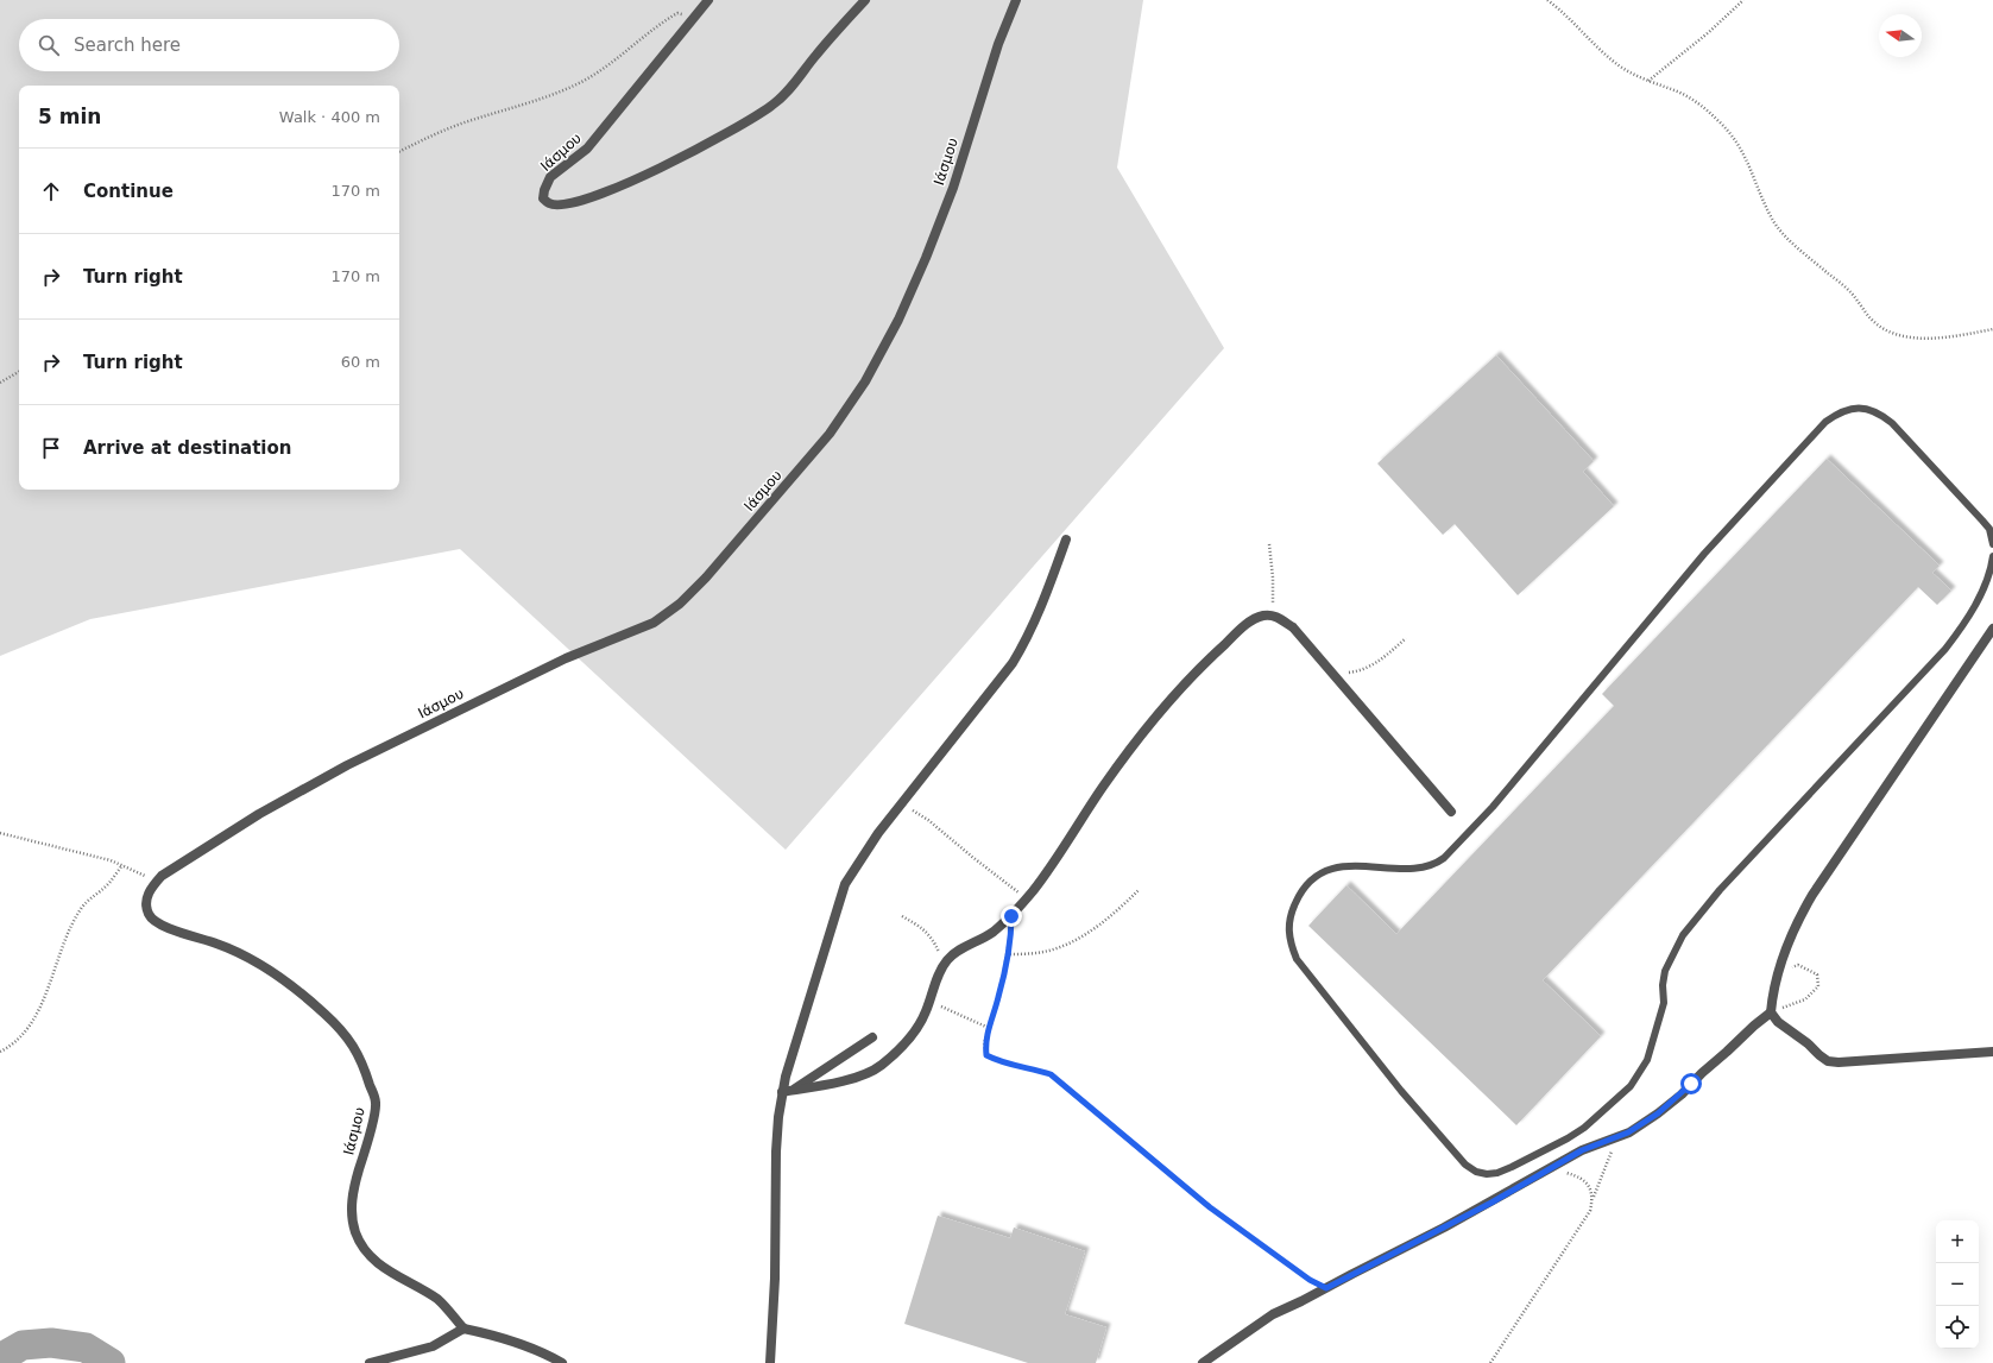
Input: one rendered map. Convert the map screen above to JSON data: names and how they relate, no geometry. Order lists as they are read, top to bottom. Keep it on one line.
{"streets":{"street":["Ιάσμου"]},"north":"left","page":{"search":"Search here","heading":["5 min","Walk · 400 m"],"list":[["Continue","170 m"],["Turn right","170 m"],["Turn right","60 m"],"Arrive at destination"],"map_buttons":["+","−"]}}
